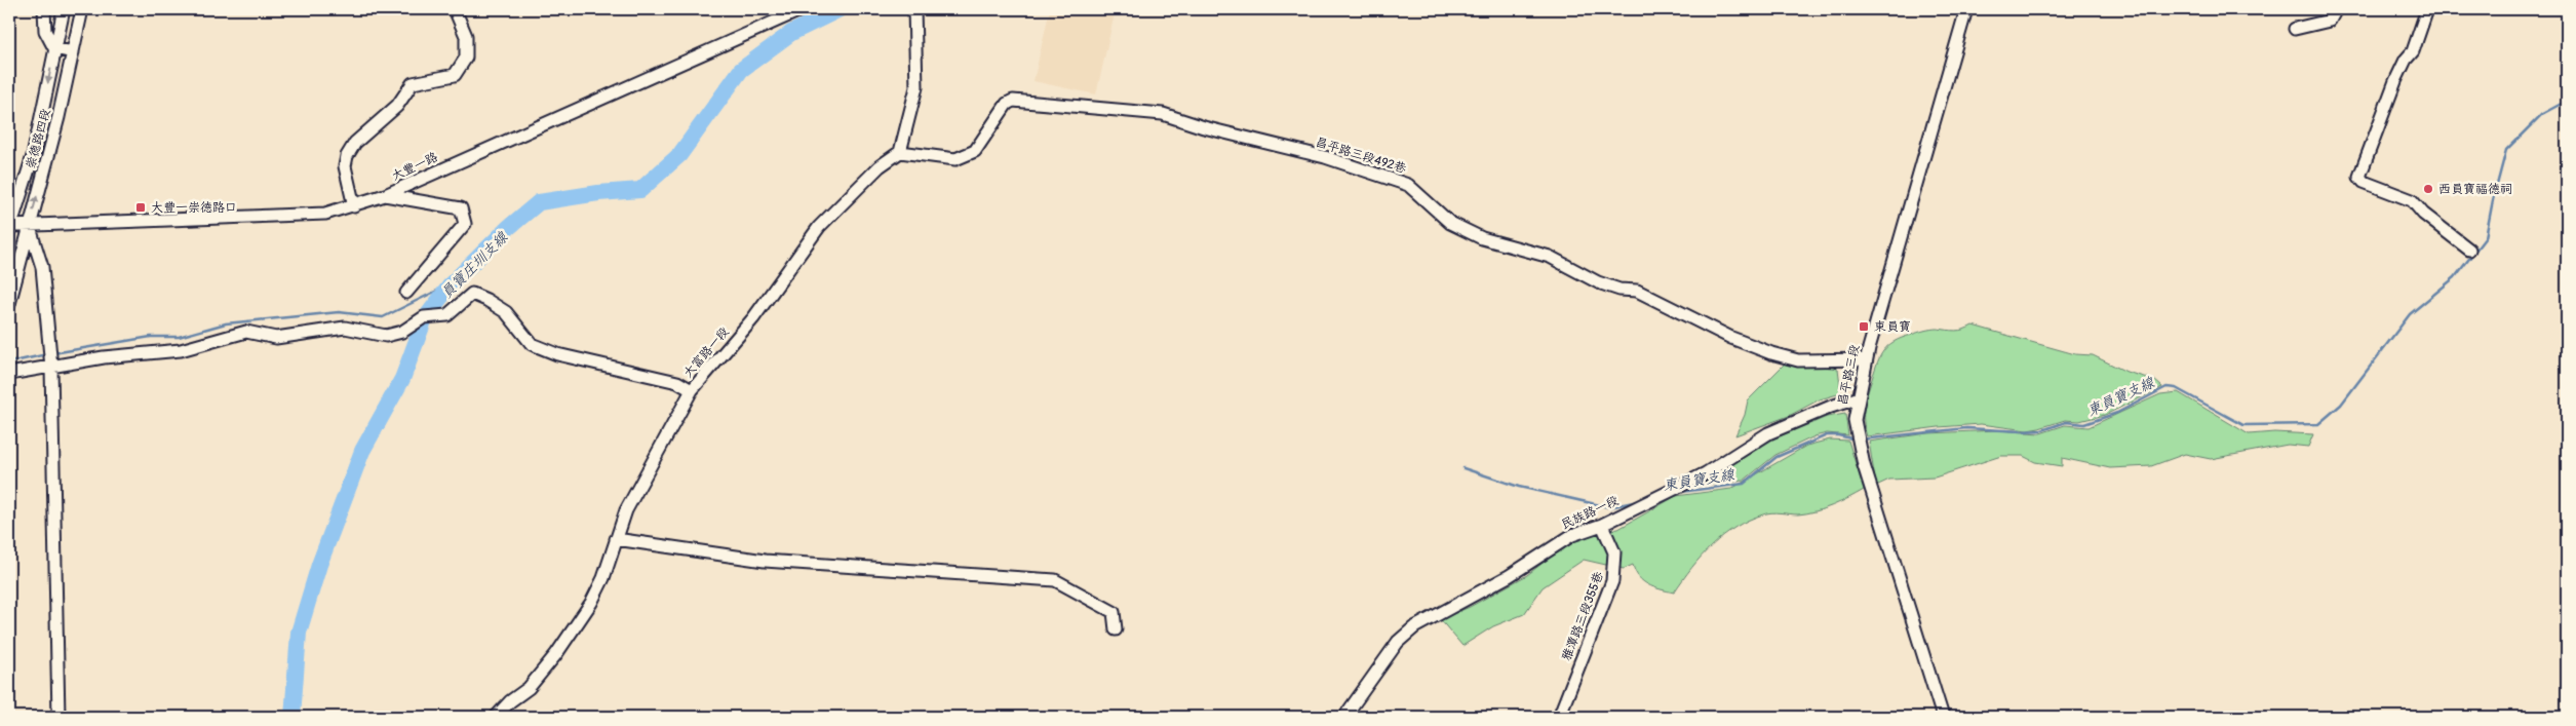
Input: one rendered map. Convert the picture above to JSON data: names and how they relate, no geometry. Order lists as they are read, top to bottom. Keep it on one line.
{"streets":{"street":["崇德路四段","昌平路三段492巷","大豐一路","大富路一段","昌平路三段","民族路一段","雅潭路三段355巷"]},"crossings":[["崇德路四段","大豐一路"],["昌平路三段492巷","大富路一段"],["昌平路三段492巷","昌平路三段"],["昌平路三段","民族路一段"],["民族路一段","雅潭路三段355巷"]],"water":["員寶庄圳支線","東員寶支線"],"places":{"other":["西員寶福德祠"],"transit":["大豐一崇德路口","東員寶"]}}
